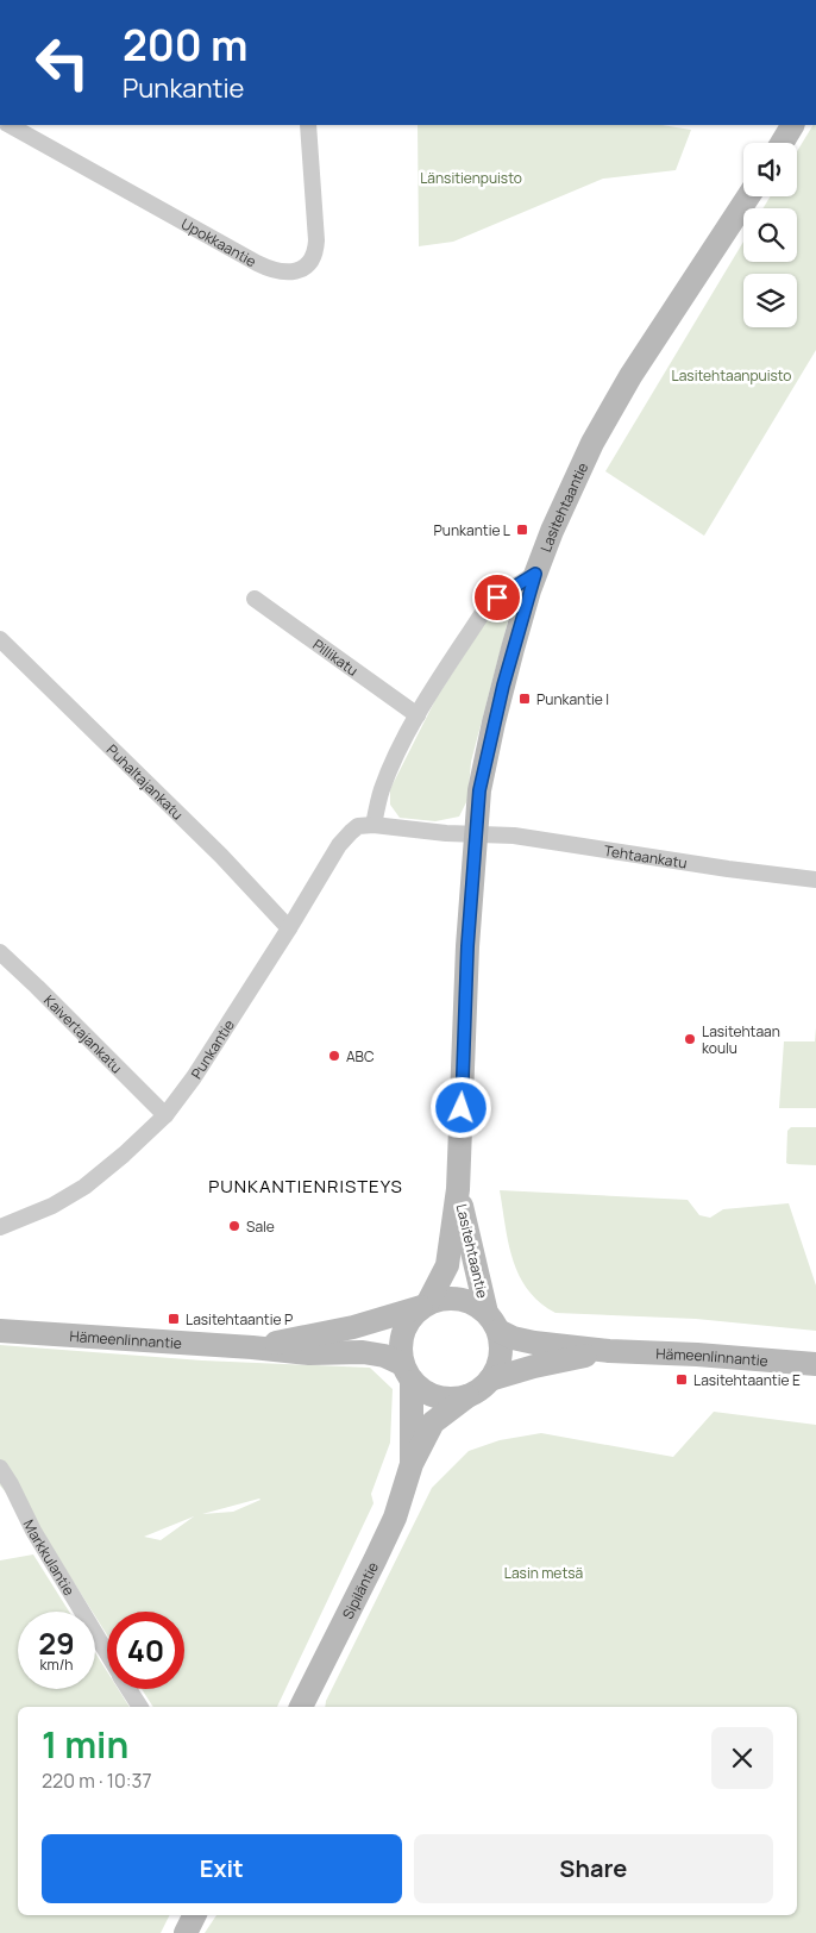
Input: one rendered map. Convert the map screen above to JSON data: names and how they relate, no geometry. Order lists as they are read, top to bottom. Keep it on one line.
{"streets":{"street":["Upokkaantie","Lasitehtaantie","Pillikatu","Puhaltajankatu","Tehtaankatu","Kaivertajankatu","Punkantie","Hämeenlinnantie","Markkulantie","Sipiläntie"]},"crossings":[["Lasitehtaantie","Tehtaankatu"],["Lasitehtaantie","Punkantie"],["Lasitehtaantie","Hämeenlinnantie"],["Lasitehtaantie","Sipiläntie"],["Puhaltajankatu","Punkantie"],["Tehtaankatu","Punkantie"],["Kaivertajankatu","Punkantie"],["Hämeenlinnantie","Sipiläntie"]],"districts":["PUNKANTIENRISTEYS"],"parks":["Länsitienpuisto","Lasitehtaanpuisto","Lasin metsä"],"places":{"transit":["Punkantie L","Punkantie I","Lasitehtaantie P","Lasitehtaantie E"],"other":["Lasitehtaan koulu","ABC","Sale"]},"page":{"turn":["200 m","Punkantie"],"speed":"29 km/h","limit":"40","heading":["1 min","220 m · 10:37"],"buttons":["Exit","Share"]}}
